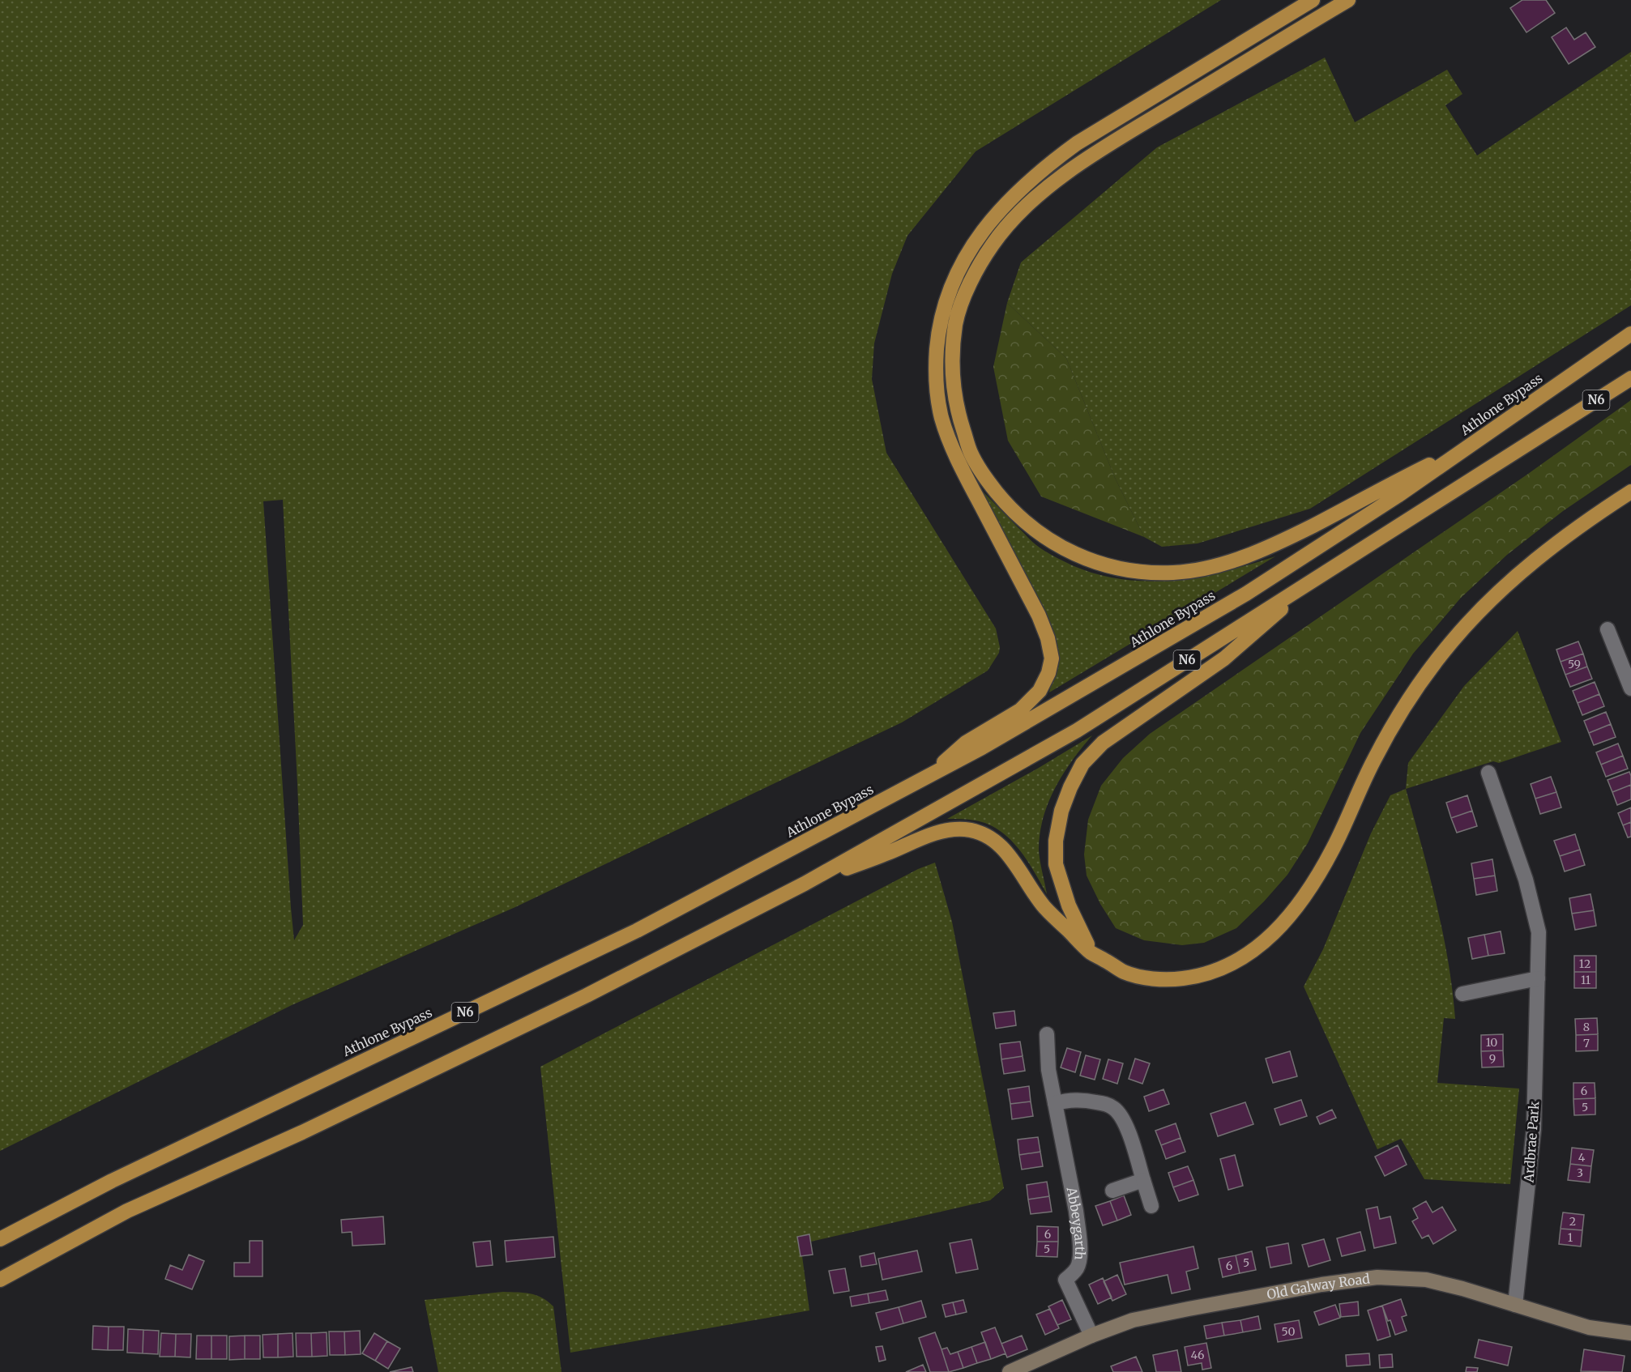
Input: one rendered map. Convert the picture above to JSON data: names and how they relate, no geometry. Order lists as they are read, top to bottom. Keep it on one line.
{"streets":{"highway":["N6","Athlone Bypass"],"main road":["Old Galway Road"],"street":["Ardbrae Park","Abbeygarth"]},"crossings":[["Ardbrae Park","Old Galway Road"],["Abbeygarth","Old Galway Road"]],"house_numbers":["59","12","11","8","10","7","9","6","5","4","3","2","6","1","5","5","6","50","46"]}
